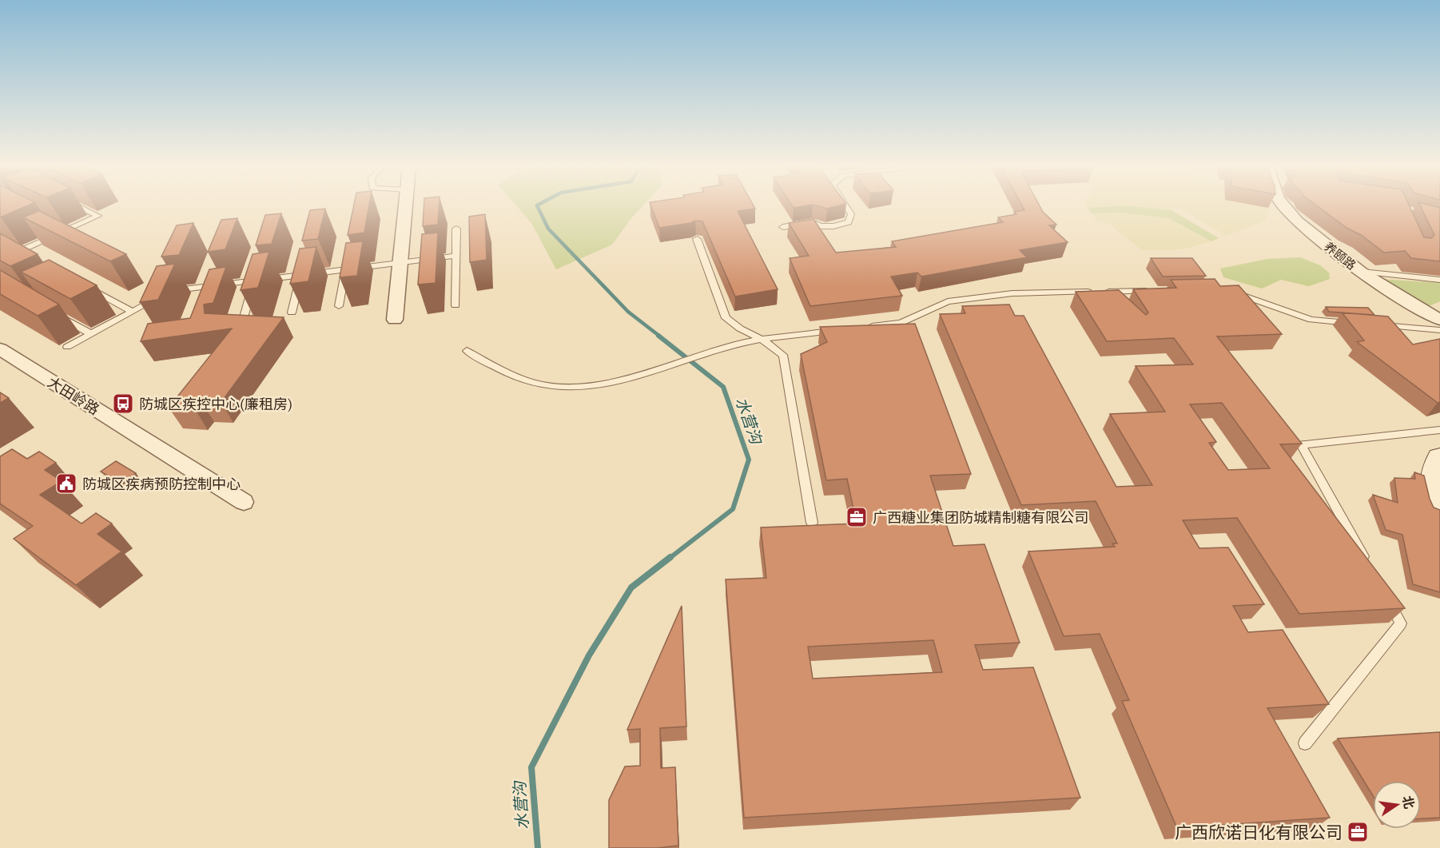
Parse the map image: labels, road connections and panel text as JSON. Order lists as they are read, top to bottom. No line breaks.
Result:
{"streets":{"street":["养颐路","大田岭路"]},"water":["水营沟"],"places":{"bus stop":["防城区疾控中心(廉租房)"],"public building":["防城区疾病预防控制中心"],"office":["广西糖业集团防城精制糖有限公司","广西欣诺日化有限公司"]},"north":"right"}
